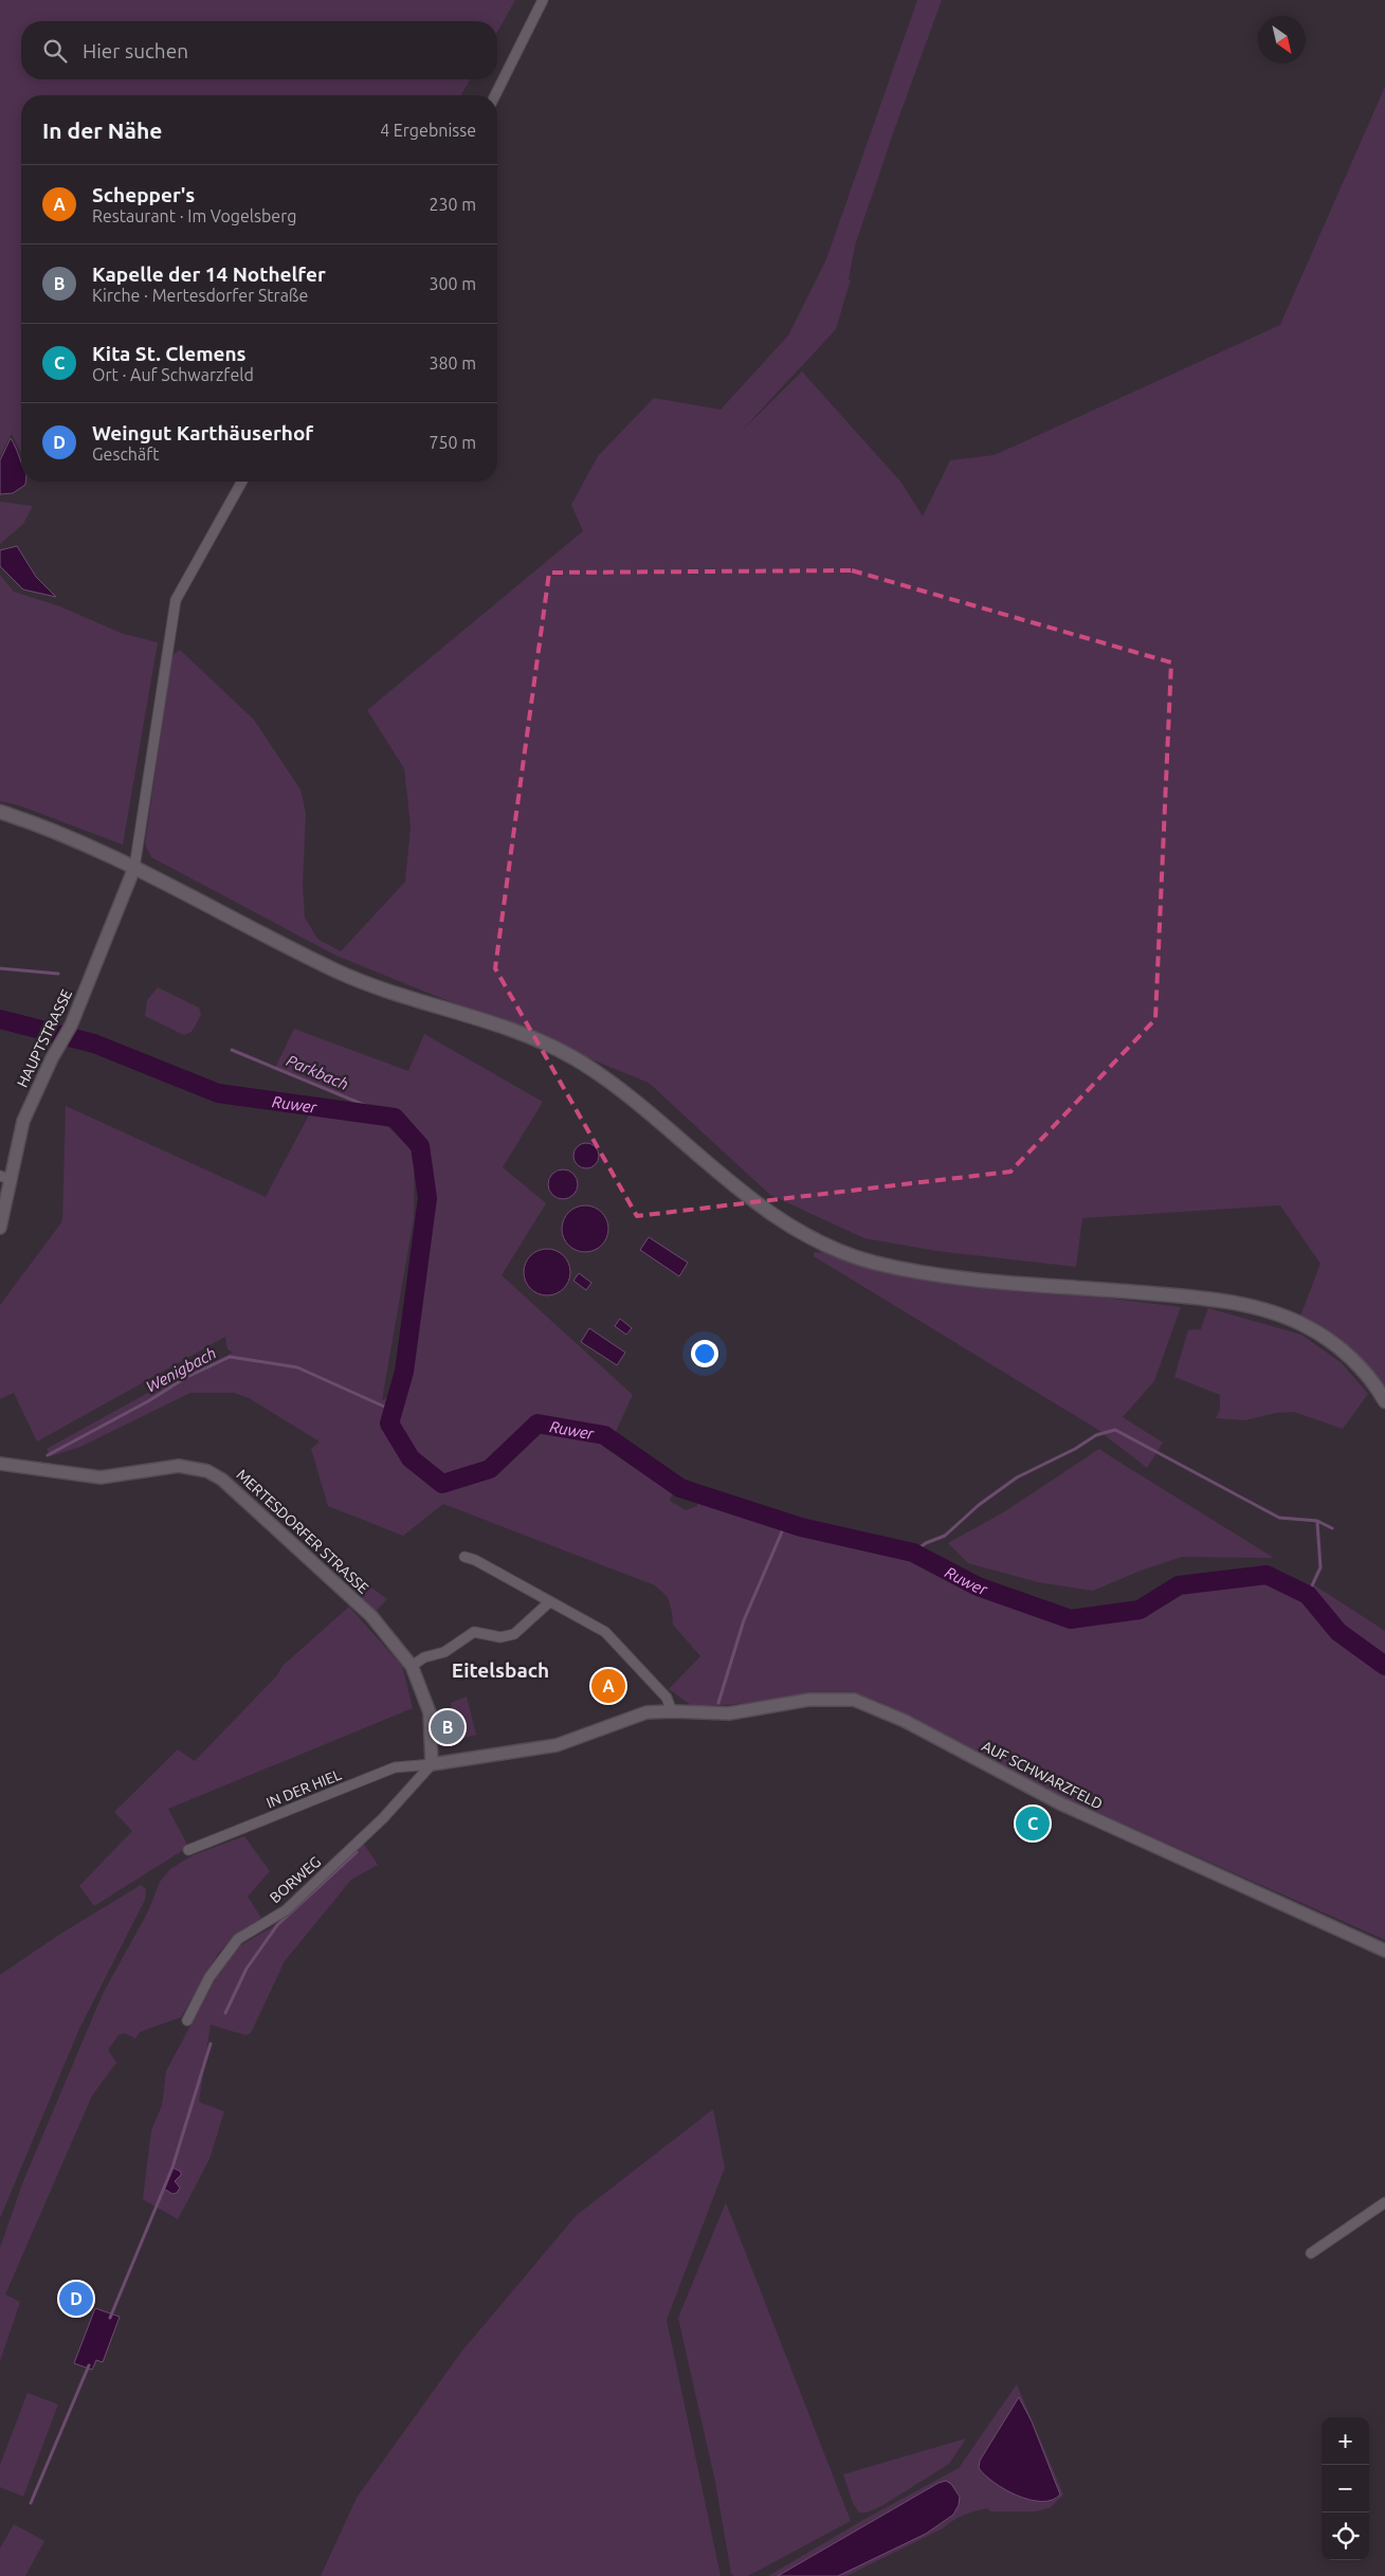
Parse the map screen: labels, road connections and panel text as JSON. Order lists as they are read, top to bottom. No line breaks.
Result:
{"streets":{"street":["HAUPTSTRASSE","MERTESDORFER STRASSE","AUF SCHWARZFELD","IN DER HIEL","BORWEG"]},"crossings":[["MERTESDORFER STRASSE","AUF SCHWARZFELD"],["MERTESDORFER STRASSE","IN DER HIEL"],["MERTESDORFER STRASSE","BORWEG"],["AUF SCHWARZFELD","IN DER HIEL"],["AUF SCHWARZFELD","BORWEG"],["IN DER HIEL","BORWEG"]],"districts":["Eitelsbach"],"water":["Parkbach","Ruwer","Wenigbach"],"north":"bottom right","page":{"search":"Hier suchen","heading":["In der Nähe","4 Ergebnisse"],"list":[{"mark":"A","name":"Schepper's","note":"Restaurant · Im Vogelsberg","value":"230 m"},{"mark":"B","name":"Kapelle der 14 Nothelfer","note":"Kirche · Mertesdorfer Straße","value":"300 m"},{"mark":"C","name":"Kita St. Clemens","note":"Ort · Auf Schwarzfeld","value":"380 m"},{"mark":"D","name":"Weingut Karthäuserhof","note":"Geschäft","value":"750 m"}],"pins":["A","B","C","D"],"map_buttons":["+","−"]}}
